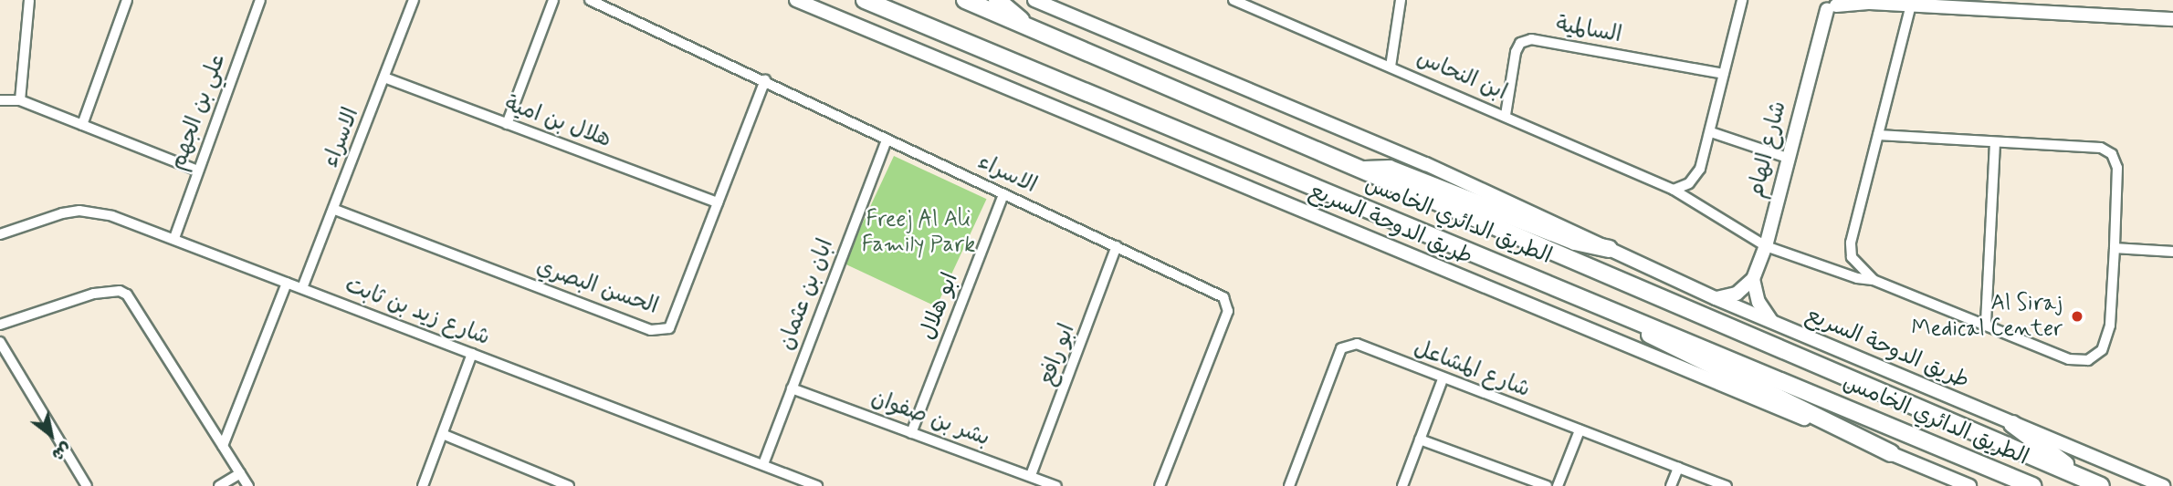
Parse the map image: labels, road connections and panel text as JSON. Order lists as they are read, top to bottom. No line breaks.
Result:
{"streets":{"highway":["الطريق الدائري الخامس"],"street":["السالمية","ابن النحاس","علي بن الجهم","هلال بن امية","الاسراء","شارع الهام","طريق الدوحة السريع","الحسن البصري","ابان بن عثمان","ابو هلال","شارع زيد بن ثابت","ابو رافع","شارع المشاعل","بشر بن صفوان"]},"crossings":[["السالمية","ابن النحاس"],["ابن النحاس","شارع الهام"],["علي بن الجهم","شارع زيد بن ثابت"],["هلال بن امية","الاسراء"],["هلال بن امية","الحسن البصري"],["الاسراء","الحسن البصري"],["الاسراء","ابان بن عثمان"],["الاسراء","ابو هلال"],["الاسراء","شارع زيد بن ثابت"],["الاسراء","ابو رافع"],["ابان بن عثمان","شارع زيد بن ثابت"],["ابان بن عثمان","بشر بن صفوان"],["ابو هلال","بشر بن صفوان"],["ابو رافع","بشر بن صفوان"]],"parks":["Freej Al Ali Family Park"],"places":["Al Siraj Medical Center"],"north":"bottom right"}
